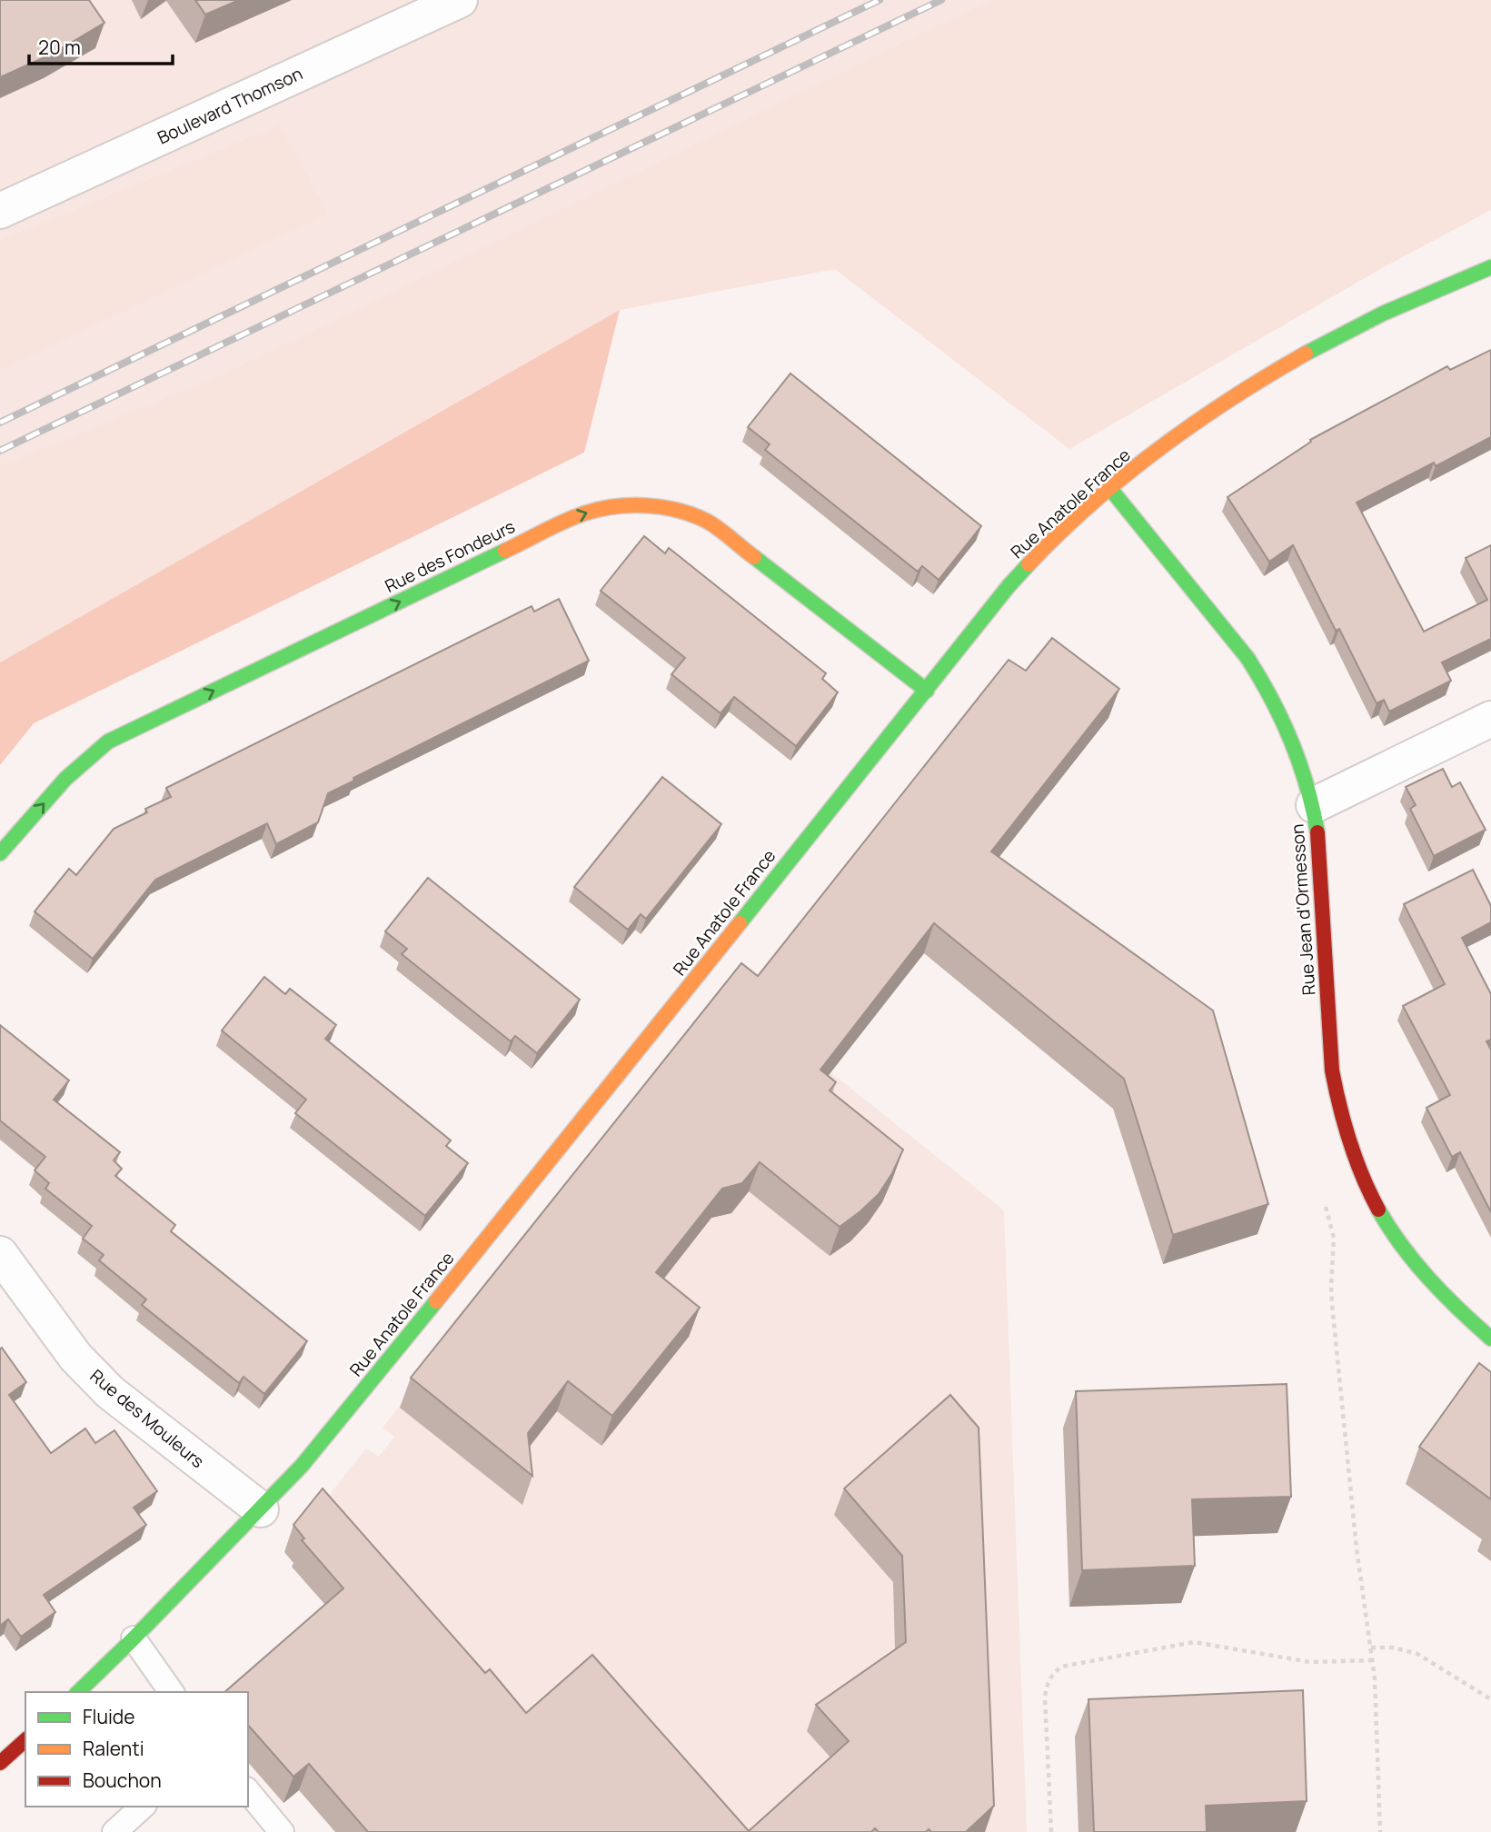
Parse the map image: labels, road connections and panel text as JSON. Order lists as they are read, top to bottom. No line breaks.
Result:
{"streets":{"street":["Boulevard Thomson","Rue Anatole France","Rue des Fondeurs","Rue Jean d'Ormesson","Rue des Mouleurs"]},"crossings":[["Rue Anatole France","Rue des Fondeurs"],["Rue Anatole France","Rue Jean d'Ormesson"],["Rue Anatole France","Rue des Mouleurs"]],"one_way":["Rue des Fondeurs"],"legend":["Fluide","Ralenti","Bouchon"],"scale_bar":"20 m"}
